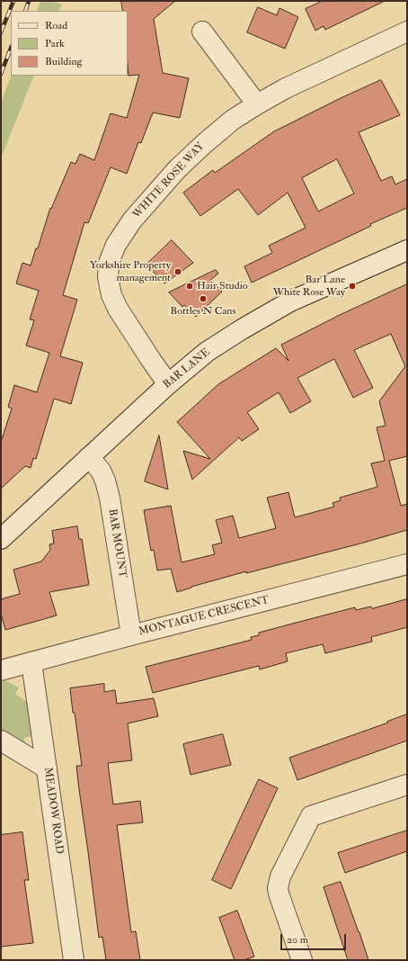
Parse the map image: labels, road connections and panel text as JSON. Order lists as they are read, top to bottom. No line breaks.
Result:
{"streets":{"street":["WHITE ROSE WAY","BAR LANE","BAR MOUNT","MONTAGUE CRESCENT","MEADOW ROAD"]},"crossings":[["WHITE ROSE WAY","BAR LANE"],["BAR LANE","BAR MOUNT"],["BAR MOUNT","MONTAGUE CRESCENT"],["MONTAGUE CRESCENT","MEADOW ROAD"]],"places":["Yorkshire Property management","Hair Studio","Bar Lane White Rose Way","Bottles N Cans"],"legend":["Road","Park","Building"],"scale_bar":"20 m"}
